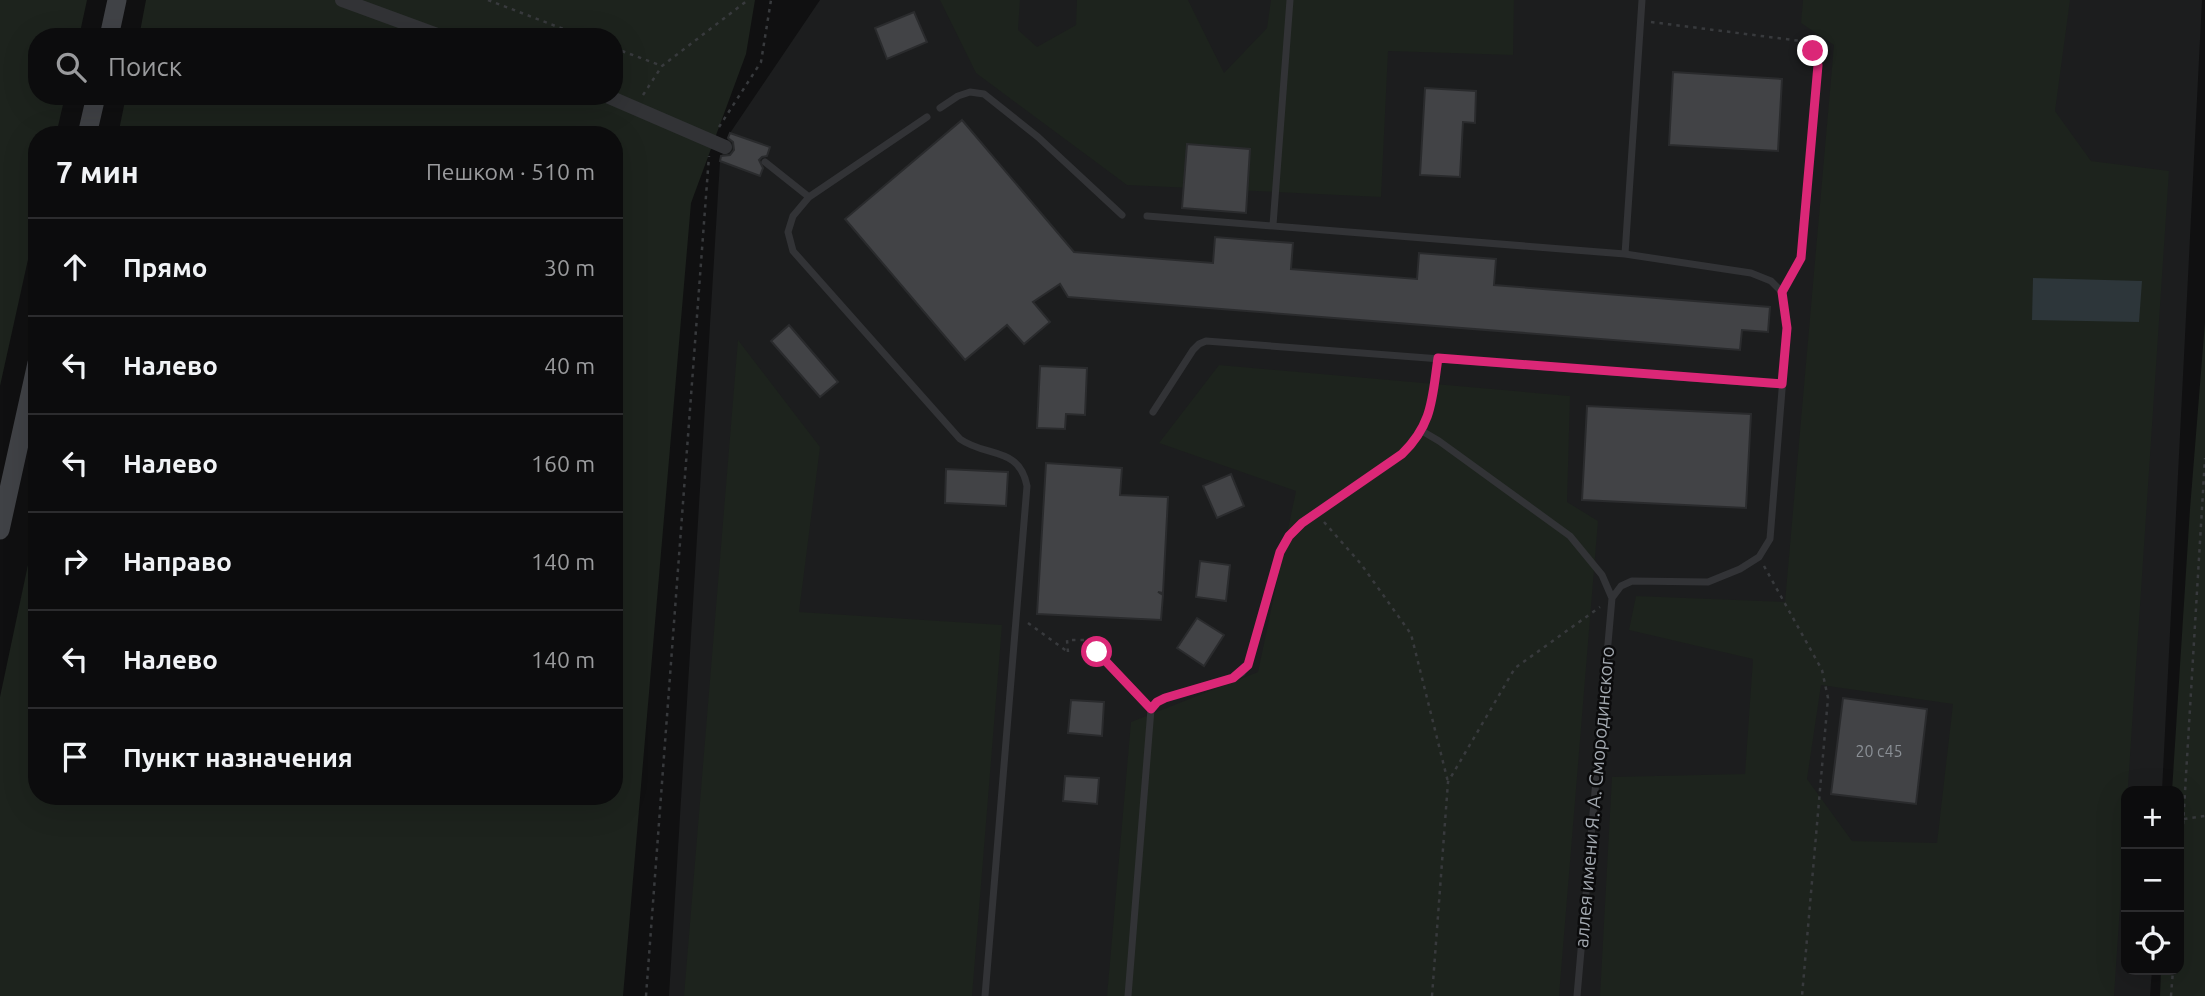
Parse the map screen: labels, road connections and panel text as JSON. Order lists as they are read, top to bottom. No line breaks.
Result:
{"streets":{"lane":["аллея имени Я. А. Смородинского"]},"house_numbers":["20 с45"],"page":{"search":"Поиск","heading":["7 мин","Пешком · 510 m"],"list":[["Прямо","30 m"],["Налево","40 m"],["Налево","160 m"],["Направо","140 m"],["Налево","140 m"],"Пункт назначения"],"map_buttons":["+","−"]}}
